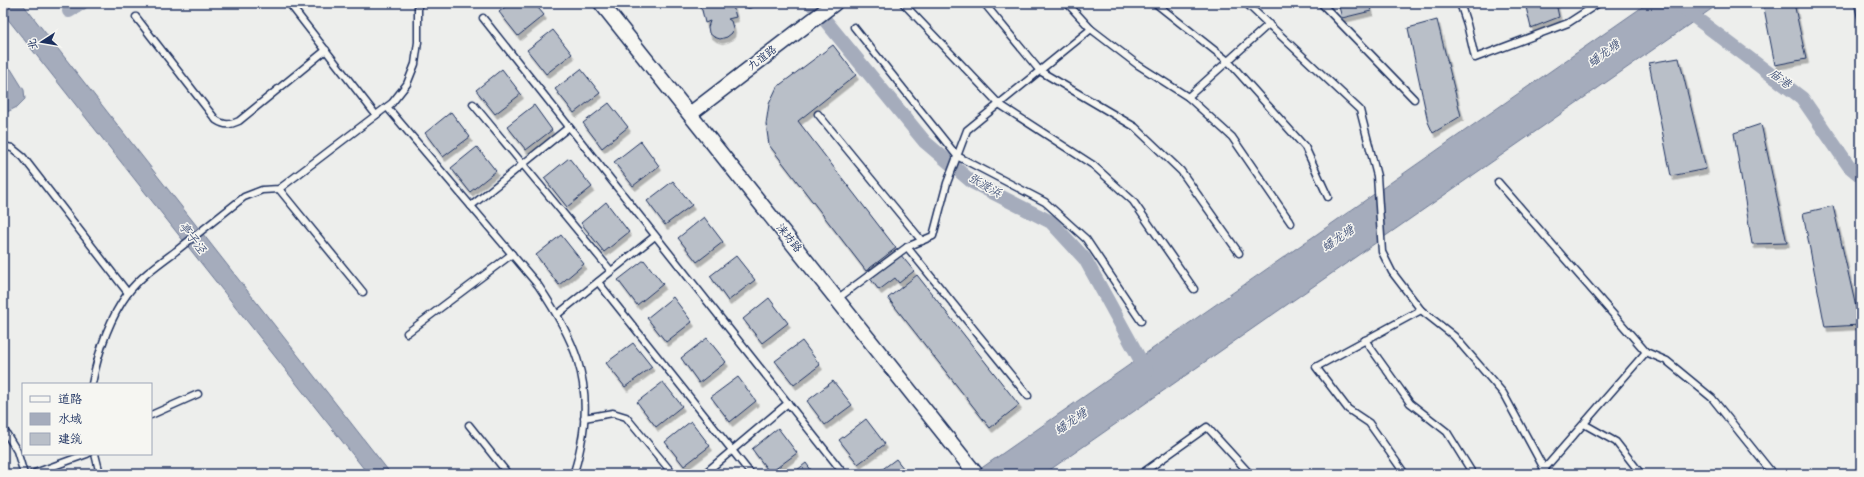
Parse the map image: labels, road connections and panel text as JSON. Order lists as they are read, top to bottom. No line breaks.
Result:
{"streets":{"street":["九谊路","涞坊路"]},"crossings":[["九谊路","涞坊路"]],"water":["蟠龙塘","庙港","张渡浜","亭子泾"],"legend":["道路","水域","建筑"],"north":"left"}
